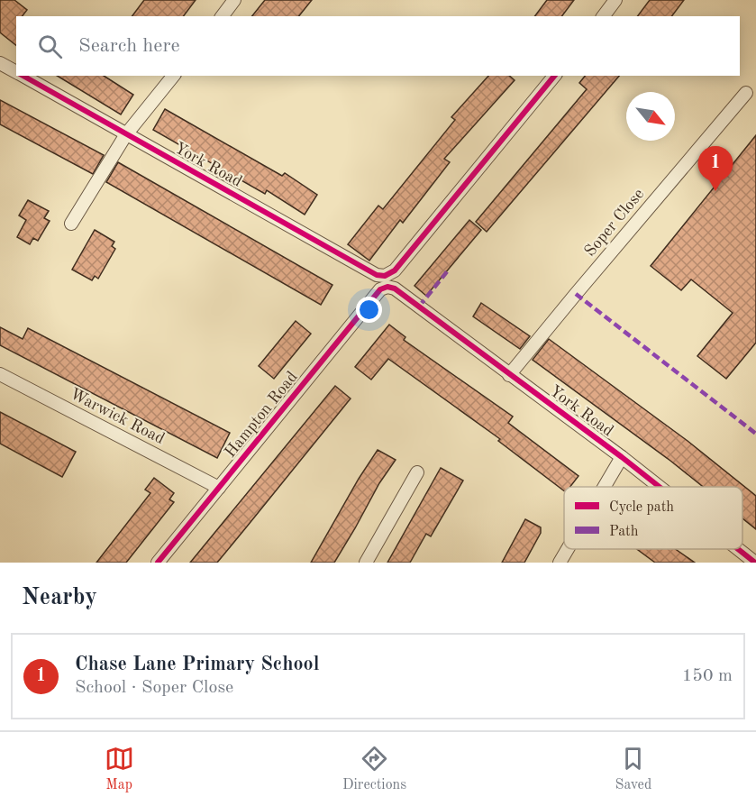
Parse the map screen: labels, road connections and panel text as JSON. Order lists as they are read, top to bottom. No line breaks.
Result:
{"streets":{"street":["York Road","Soper Close","Hampton Road","Warwick Road"]},"crossings":[["York Road","Soper Close"],["York Road","Hampton Road"],["Hampton Road","Warwick Road"]],"legend":["Cycle path","Path"],"north":"bottom right","page":{"search":"Search here","pins":"1","heading":"Nearby","list":[{"mark":"1","name":"Chase Lane Primary School","note":"School · Soper Close","value":"150 m"}],"nav":["Map","Directions","Saved"]}}
